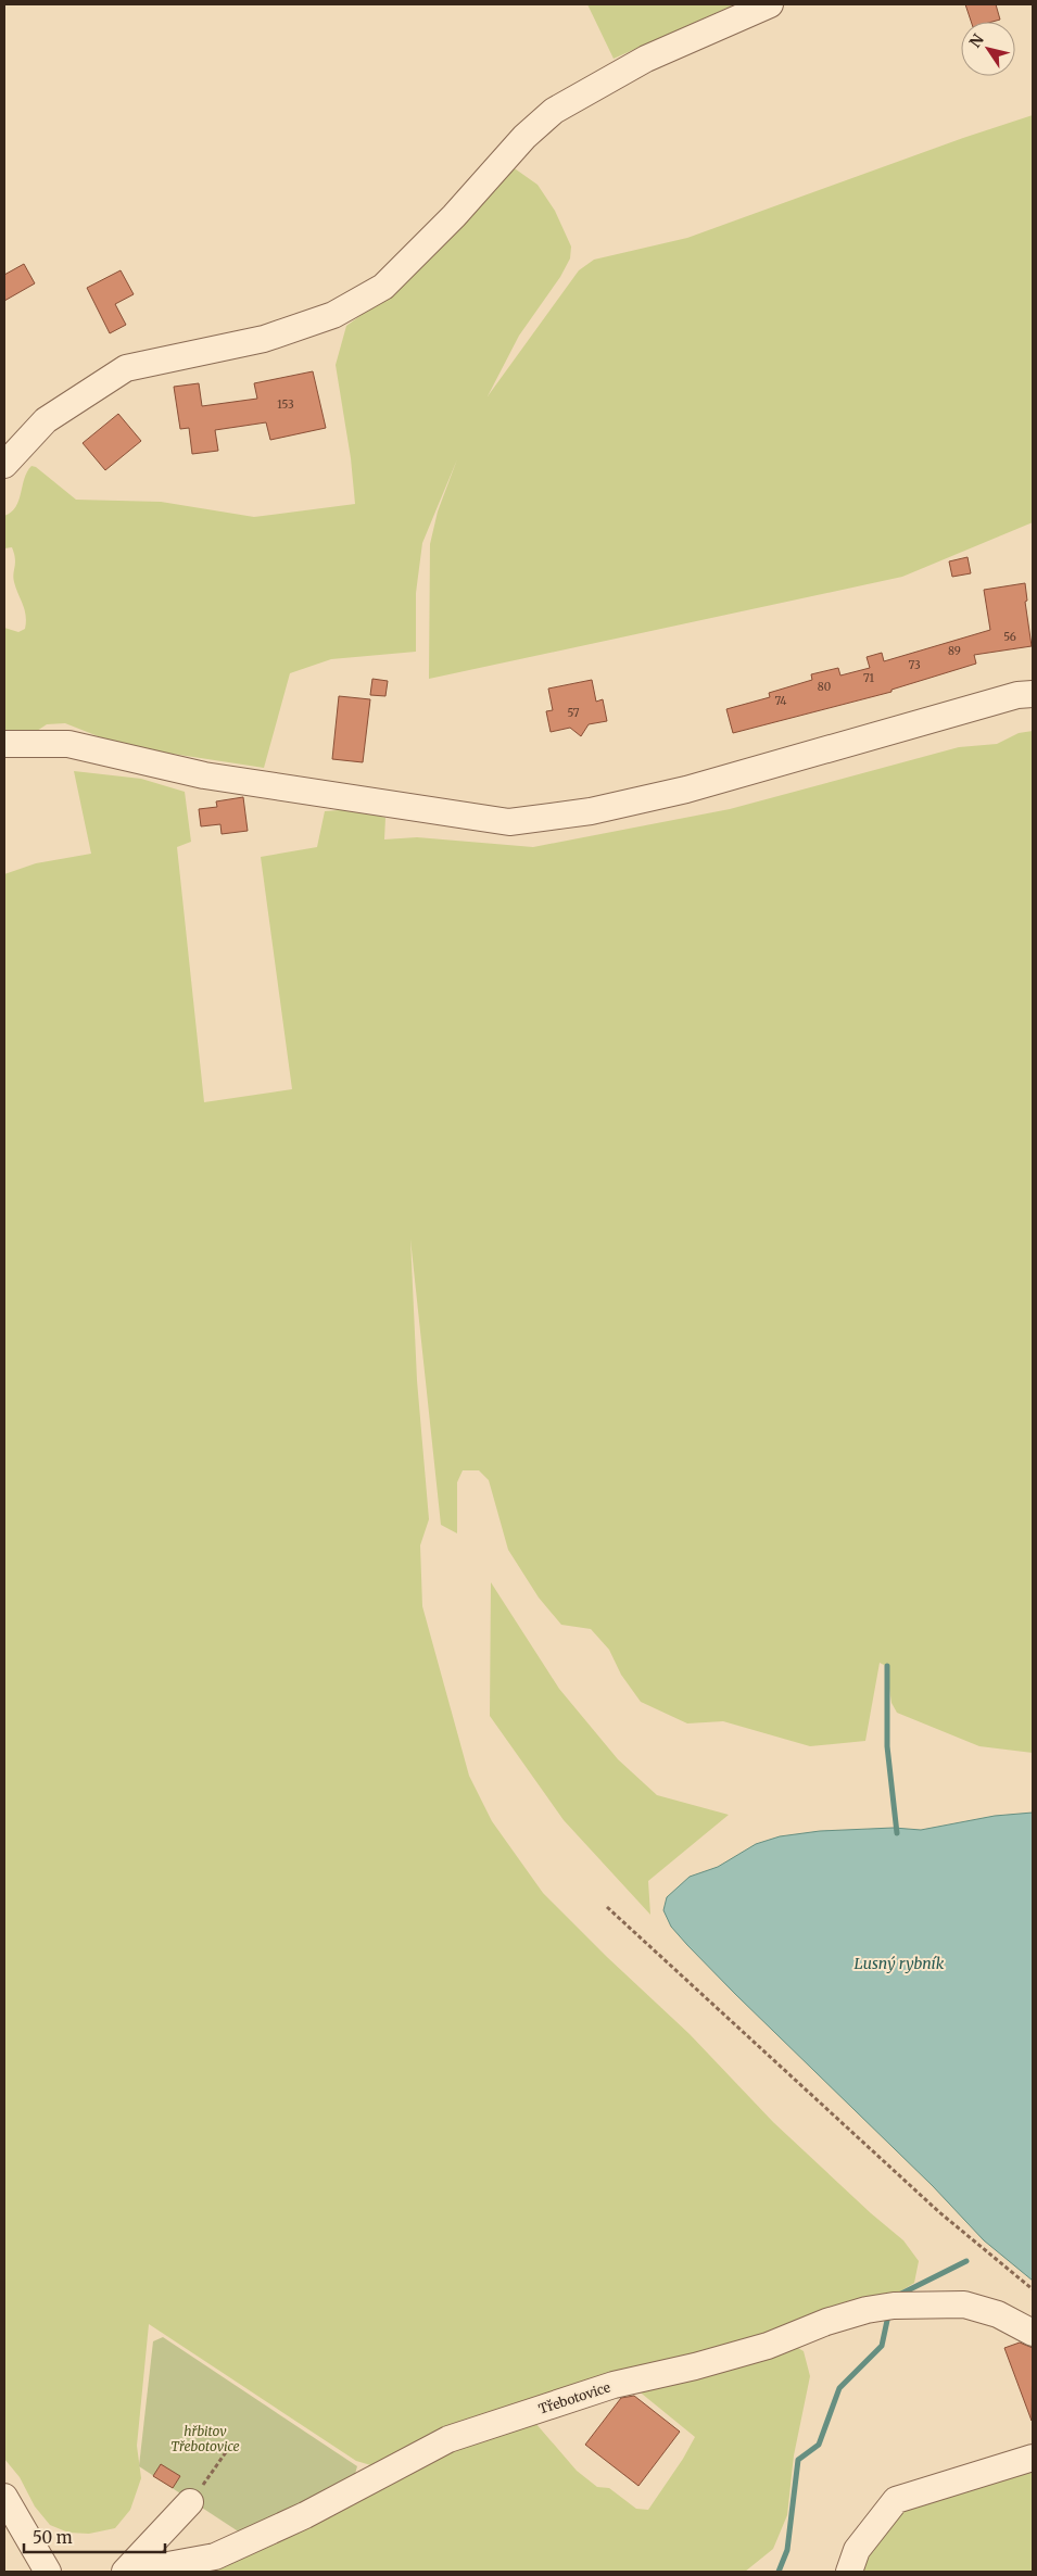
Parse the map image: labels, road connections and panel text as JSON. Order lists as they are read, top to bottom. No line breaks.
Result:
{"streets":{"street":["Třebotovice"]},"water":["Lusný rybník"],"parks":["hřbitov Třebotovice"],"house_numbers":["153","56","89","73","71","80","74","57"],"scale_bar":"50 m","north":"top left"}
